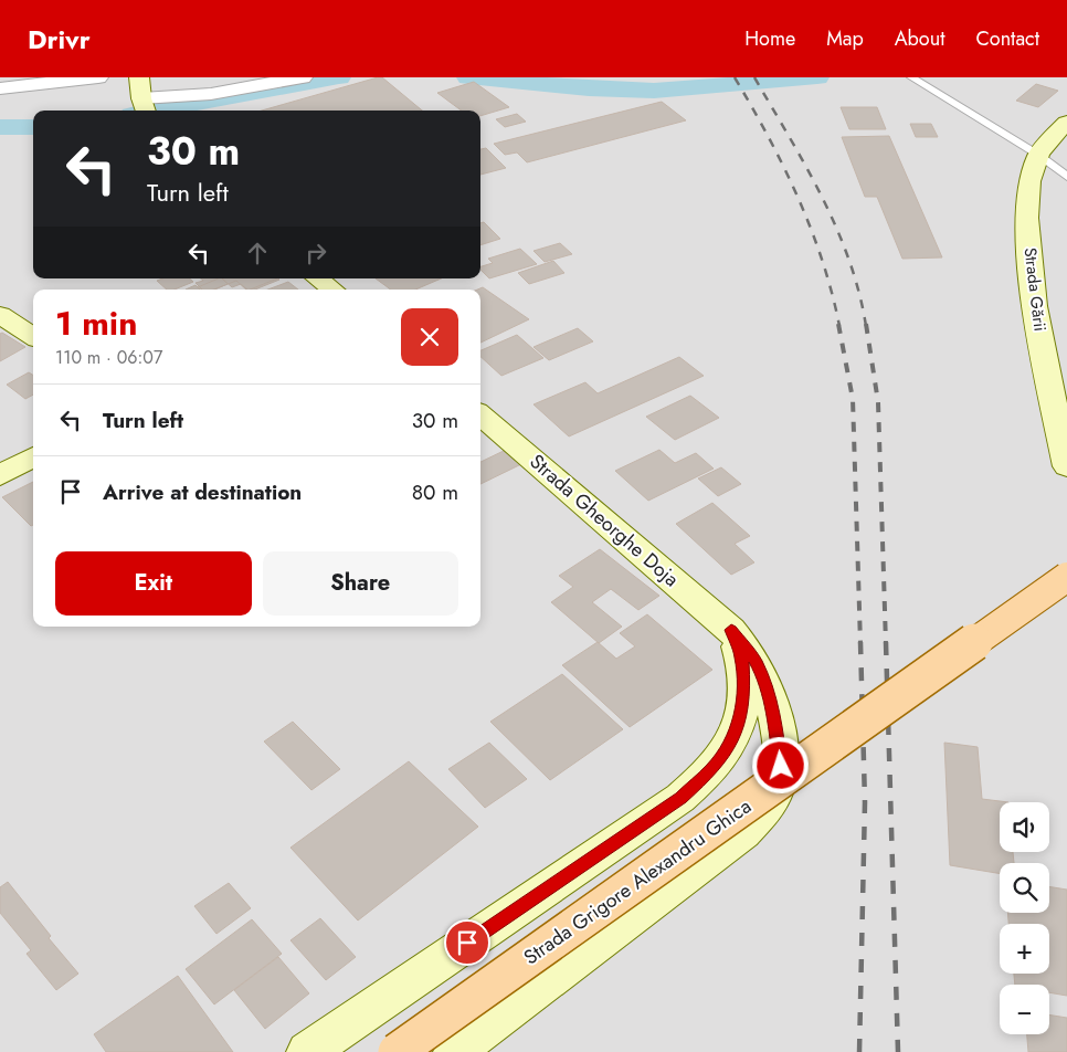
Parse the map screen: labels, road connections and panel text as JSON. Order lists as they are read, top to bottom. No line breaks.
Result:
{"streets":{"main road":["Strada Gării","Strada Gheorghe Doja","Strada Grigore Alexandru Ghica"]},"page":{"header":"Drivr","nav":["Home","Map","About","Contact"],"turn":["30 m","Turn left"],"heading":["1 min","110 m · 06:07"],"list":[{"name":"Turn left","value":"30 m"},{"name":"Arrive at destination","value":"80 m"}],"buttons":["Exit","Share"],"map_buttons":["+","−"]}}
